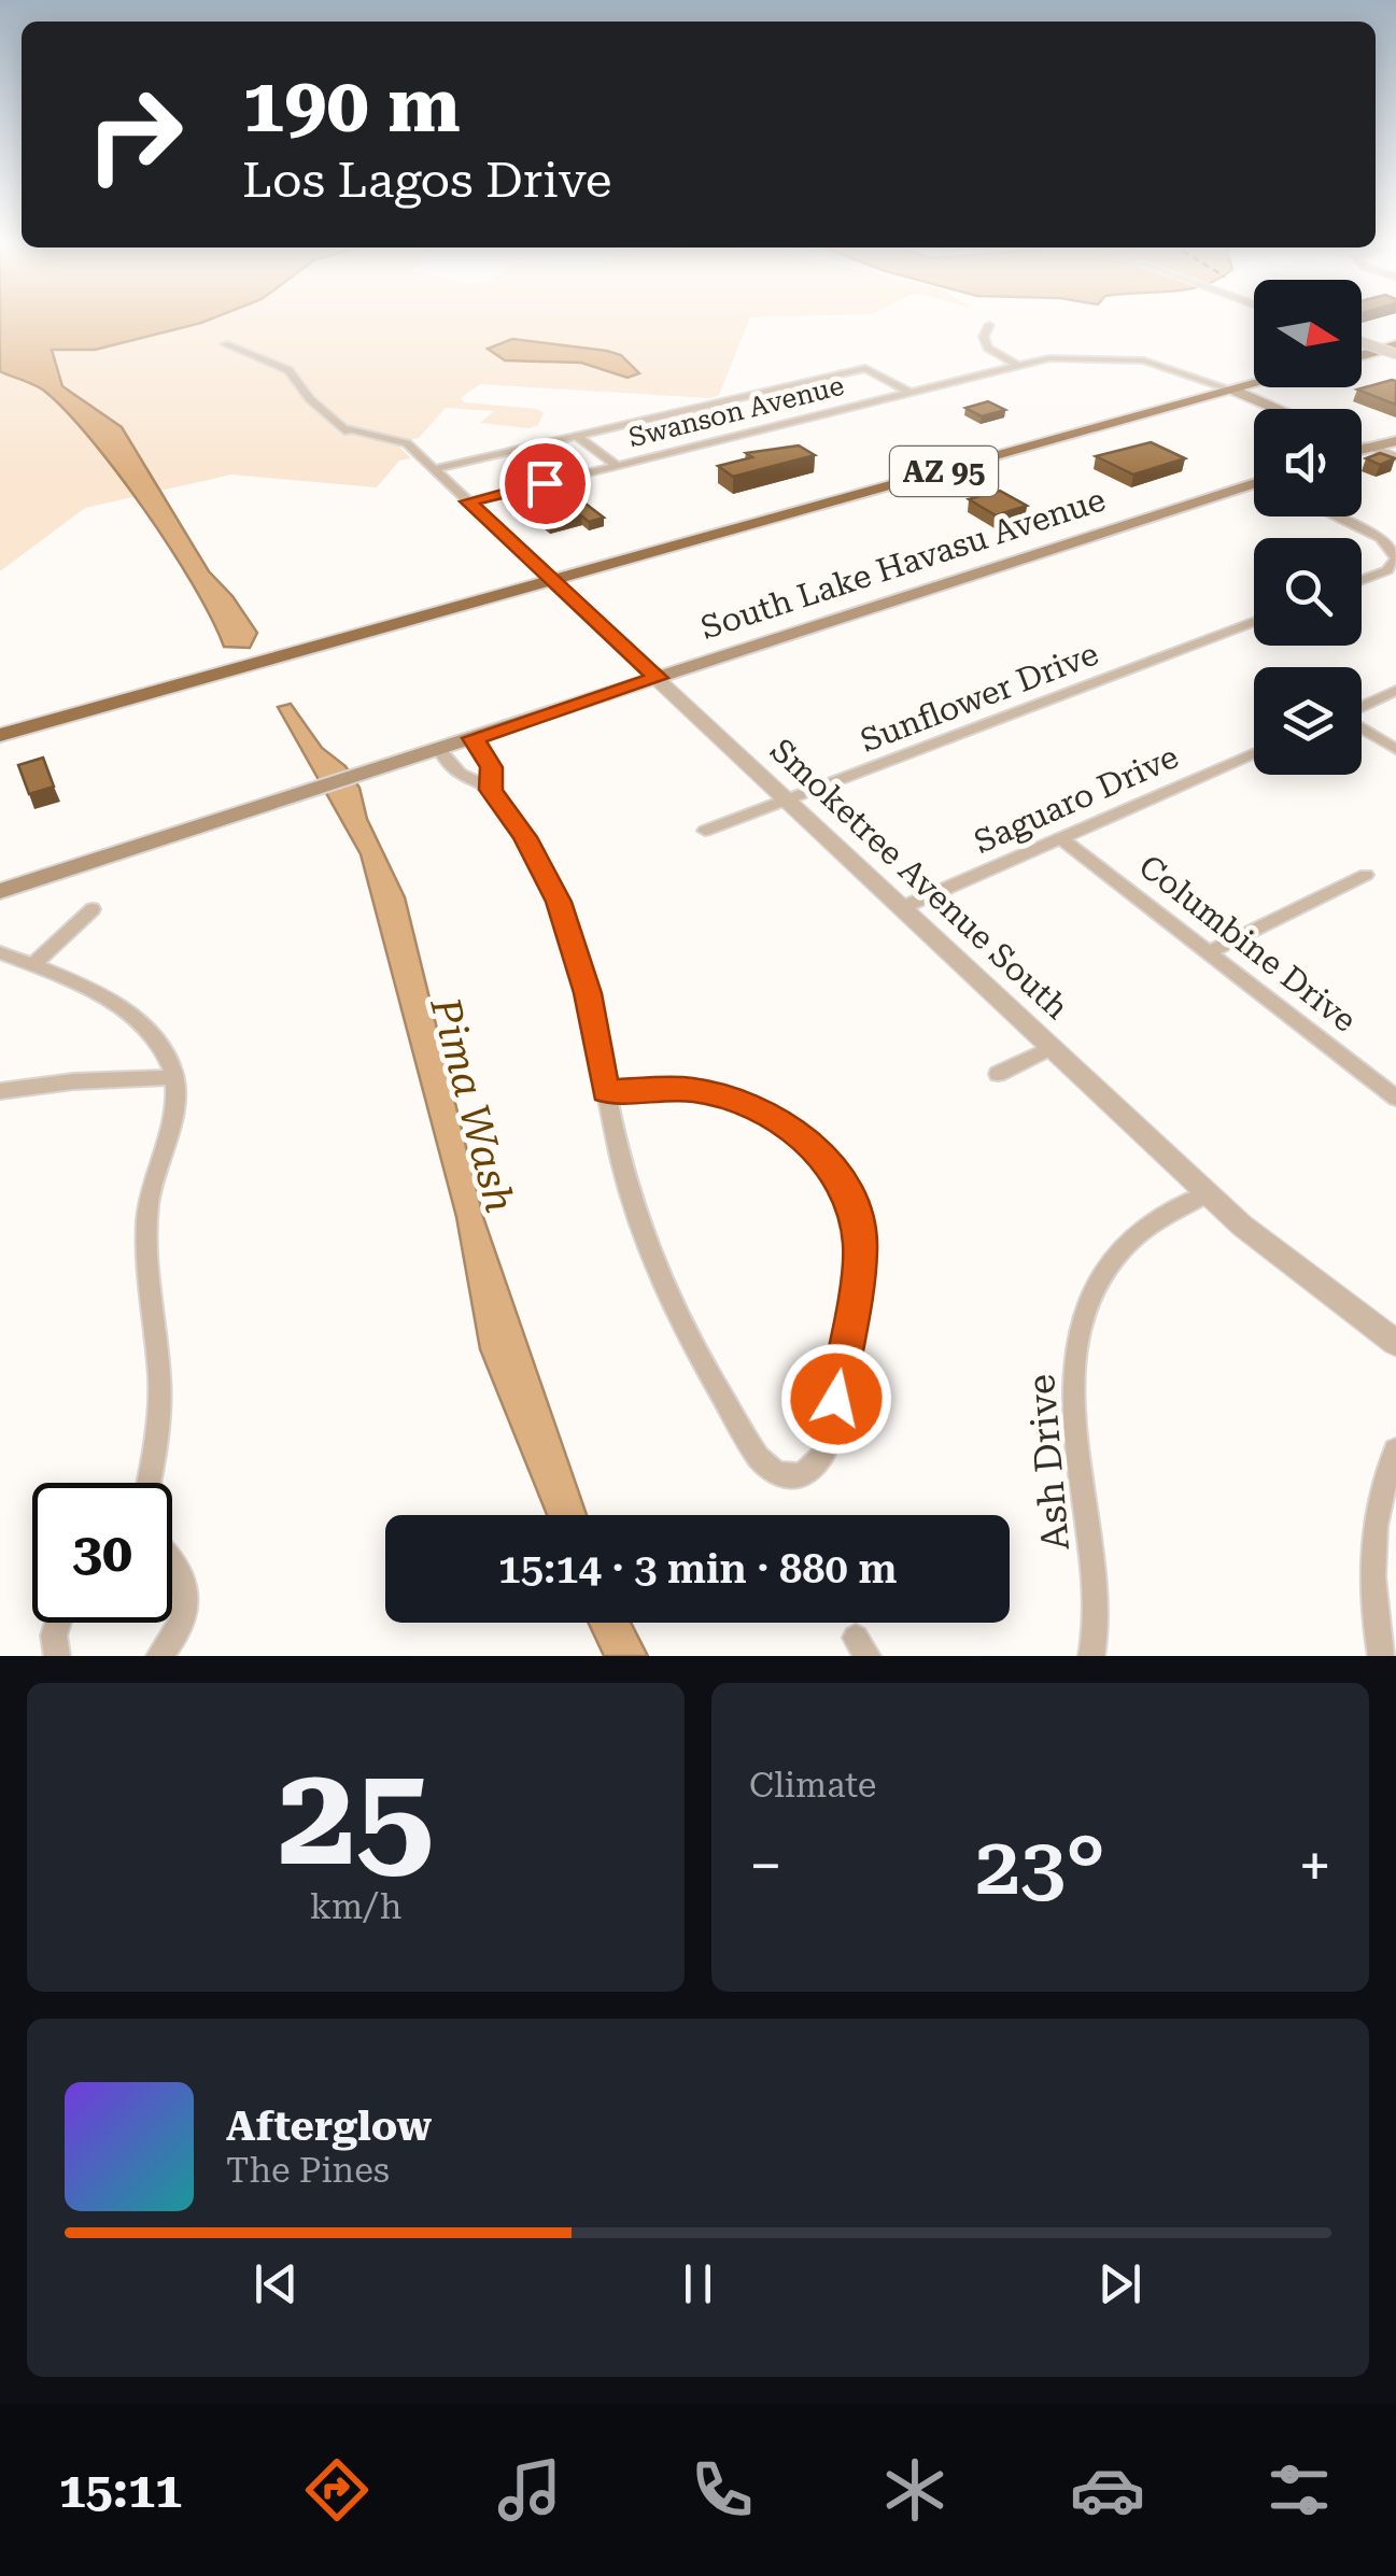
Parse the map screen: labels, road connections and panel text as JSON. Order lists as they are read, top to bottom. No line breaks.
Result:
{"streets":{"highway":["AZ 95"],"main road":["Swanson Avenue","South Lake Havasu Avenue"],"street":["Sunflower Drive","Saguaro Drive","Smoketree Avenue South","Columbine Drive","Ash Drive"]},"crossings":[["Swanson Avenue","AZ 95"],["Swanson Avenue","Smoketree Avenue South"],["AZ 95","Smoketree Avenue South"],["South Lake Havasu Avenue","Smoketree Avenue South"],["Sunflower Drive","Smoketree Avenue South"],["Saguaro Drive","Smoketree Avenue South"],["Saguaro Drive","Columbine Drive"],["Smoketree Avenue South","Ash Drive"]],"water":["Pima Wash"],"north":"right","page":{"turn":["190 m","Los Lagos Drive"],"limit":"30","trip":"15:14 · 3 min · 880 m","tile":[["25","km/h"],"Climate"],"heat":["−","23°","+"],"song":["Afterglow","The Pines"],"tabs":"15:11"}}
